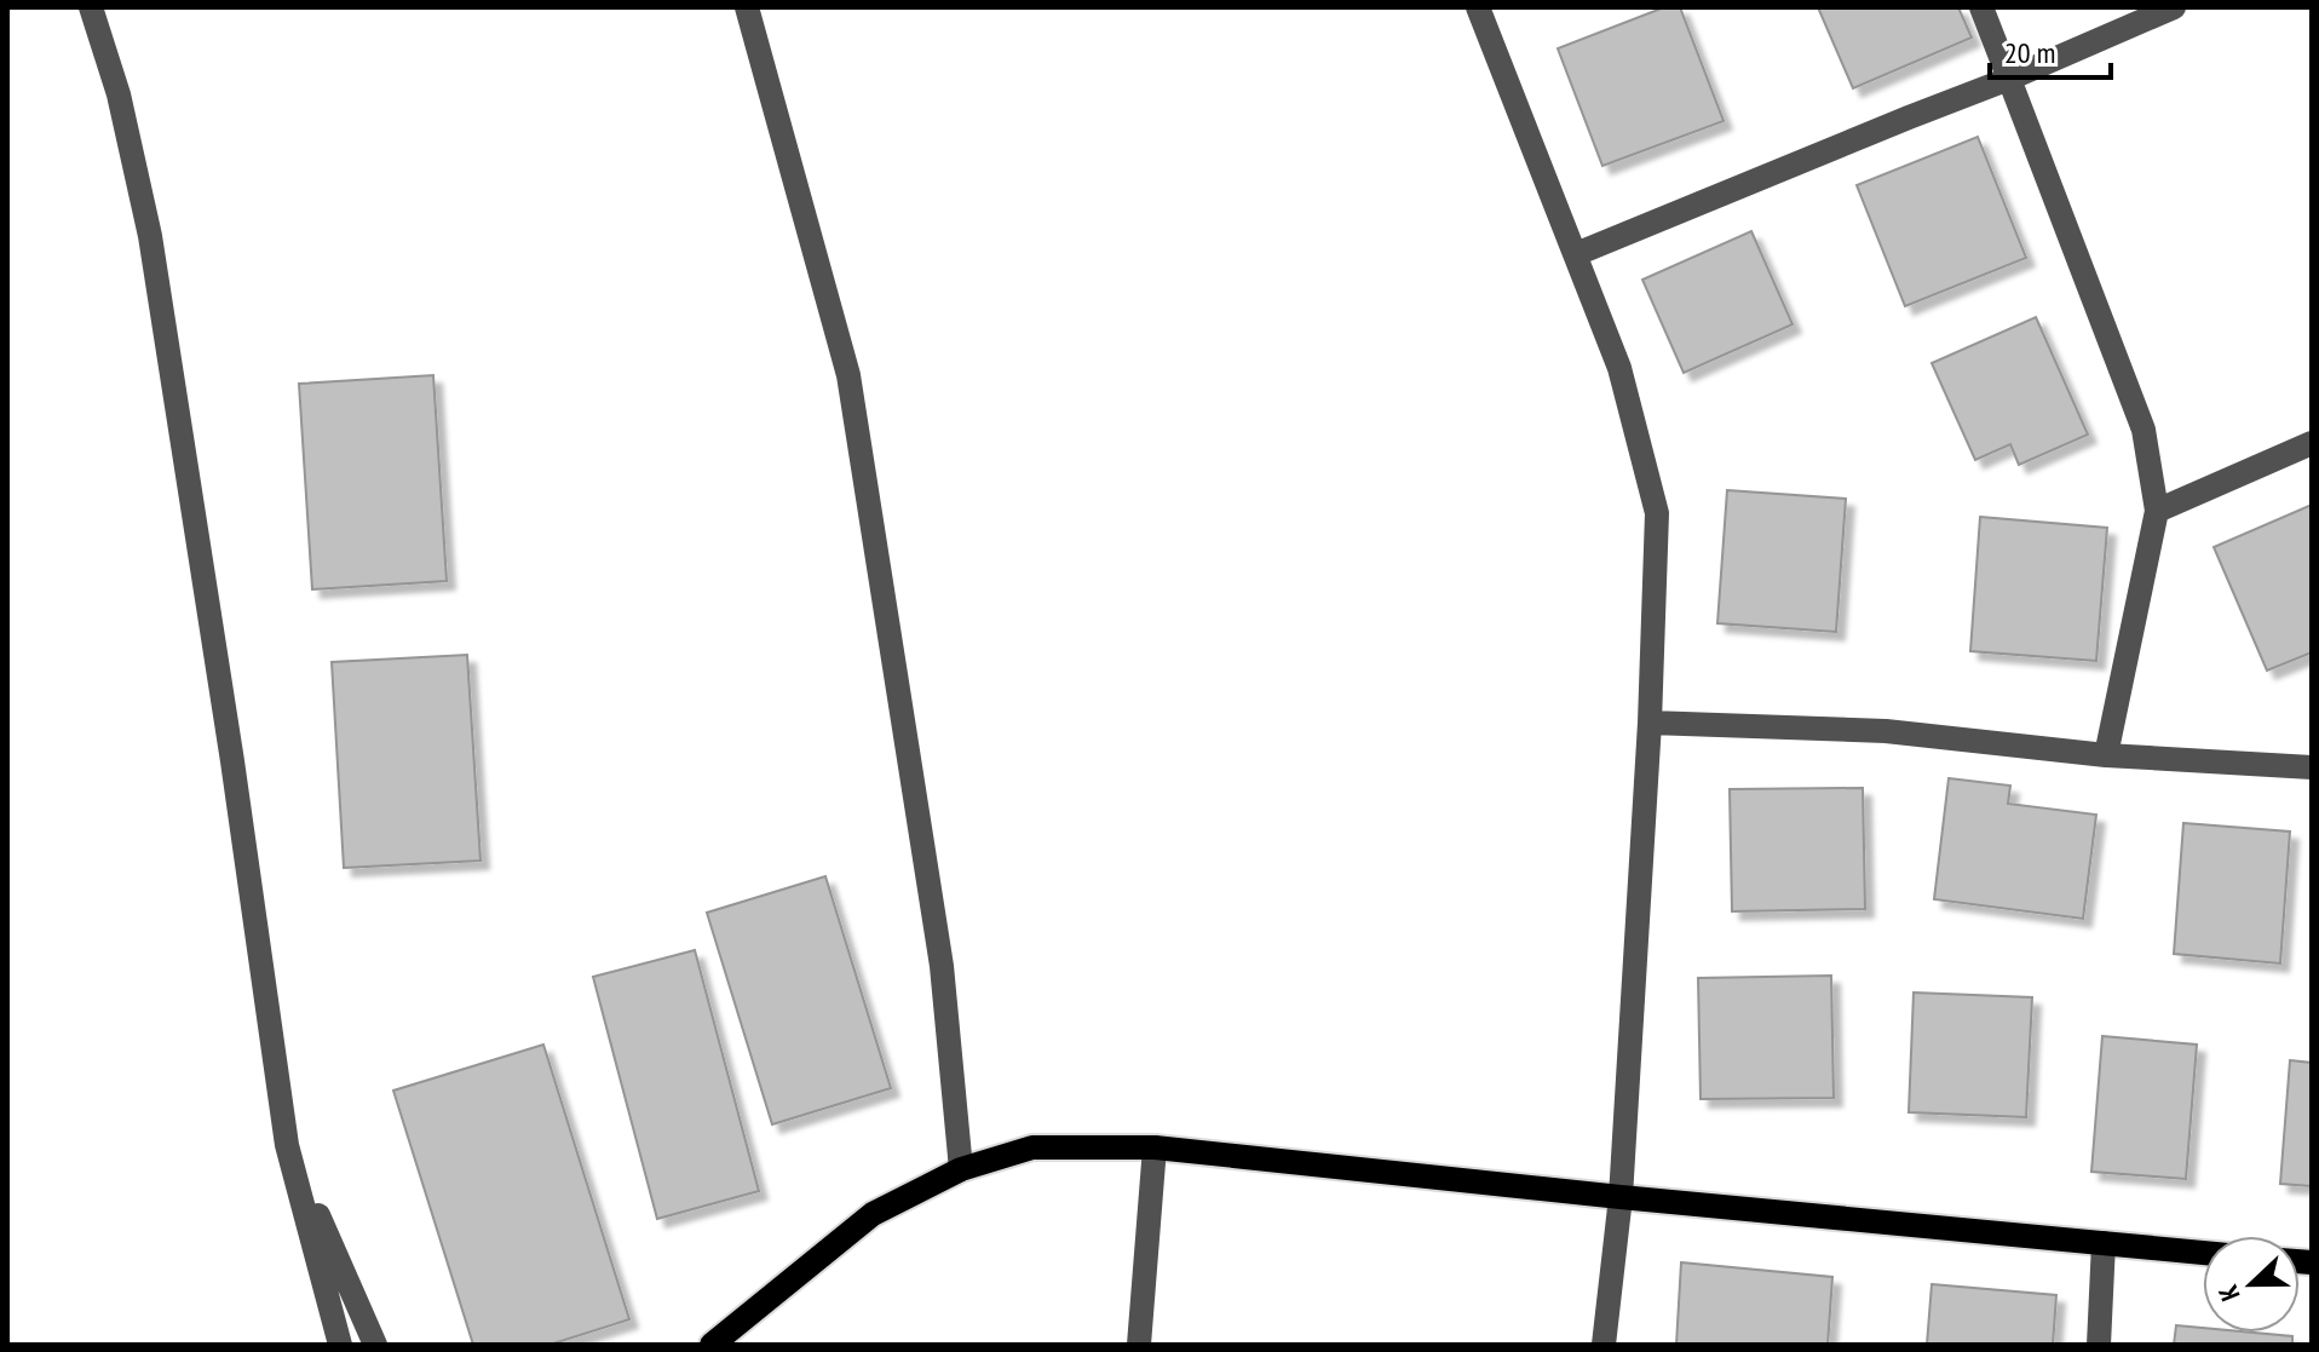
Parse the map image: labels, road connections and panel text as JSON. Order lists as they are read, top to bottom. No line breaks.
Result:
{"scale_bar":"20 m","north":"left"}
